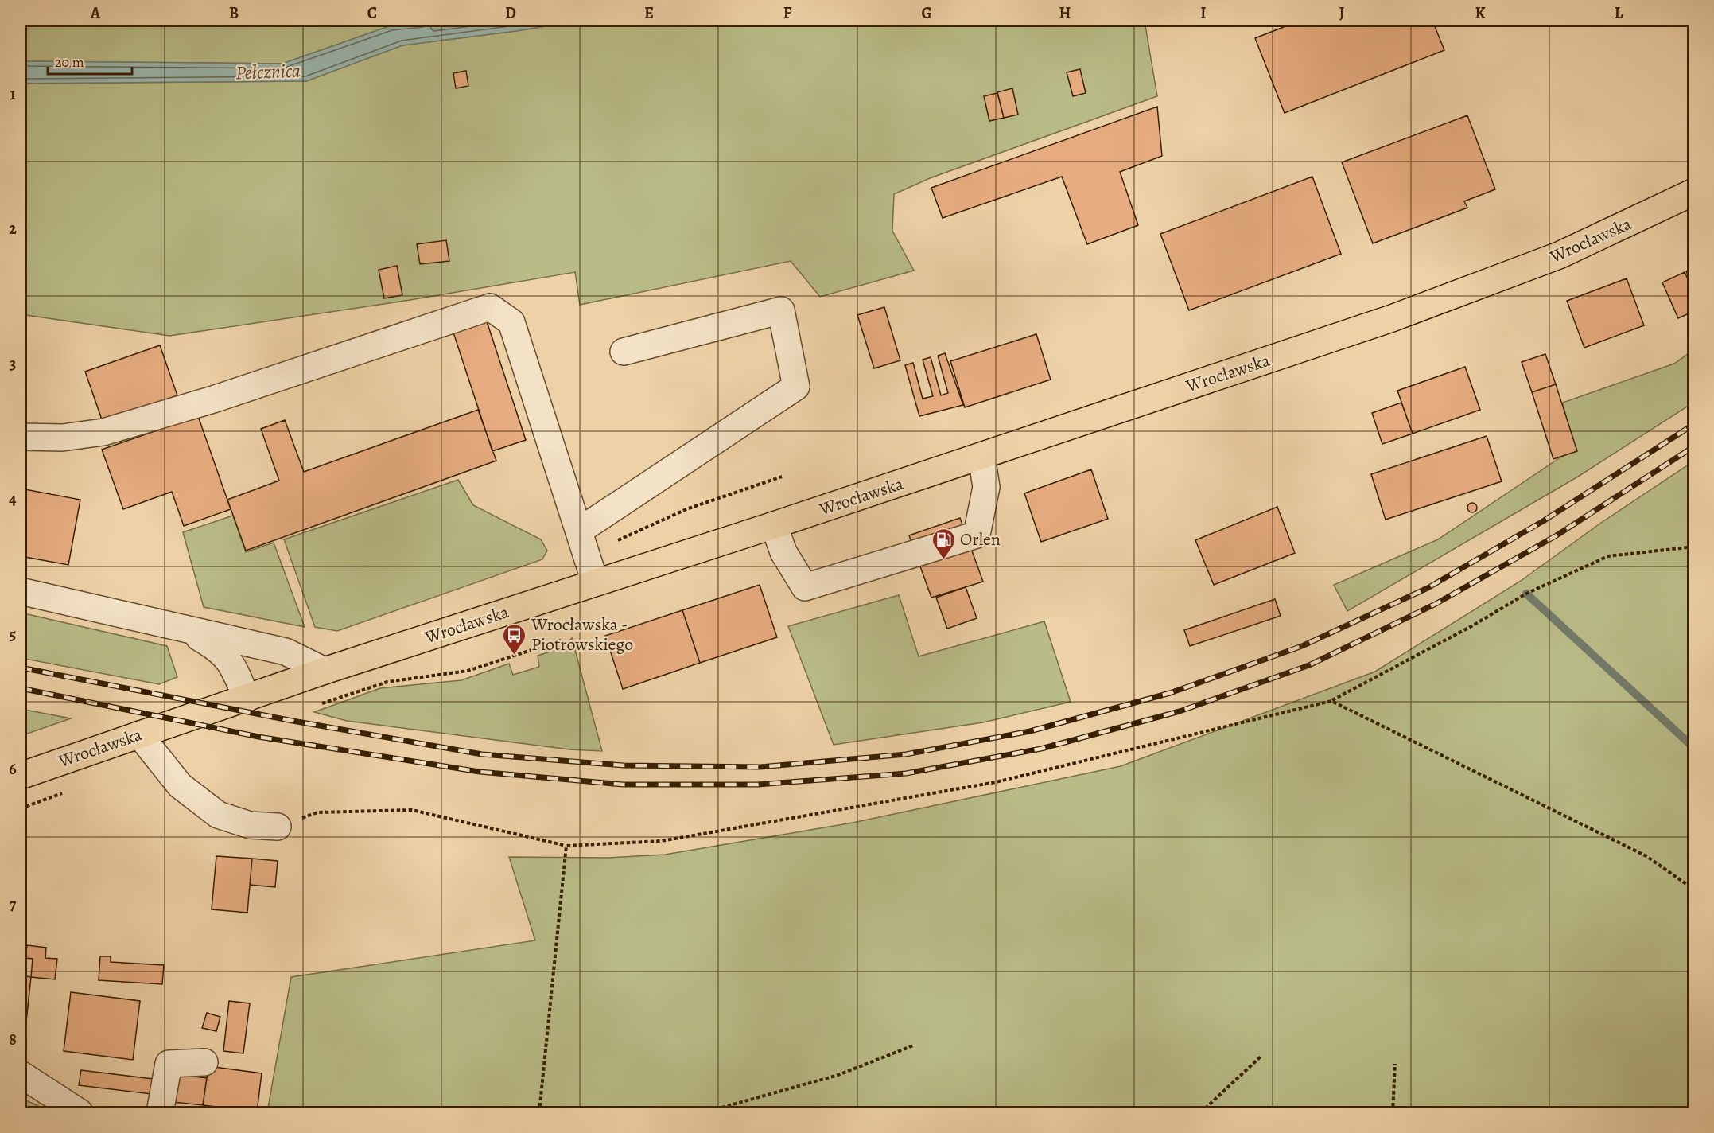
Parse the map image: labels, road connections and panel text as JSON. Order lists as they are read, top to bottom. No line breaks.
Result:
{"streets":{"main road":["Wrocławska"]},"water":["Pełcznica"],"places":{"fuel station":["Orlen"],"bus stop":["Wrocławska - Piotrowskiego"]},"scale_bar":"20 m","grid":{"columns":["A","B","C","D","E","F","G","H","I","J","K","L"],"rows":["1","2","3","4","5","6","7","8"]}}
